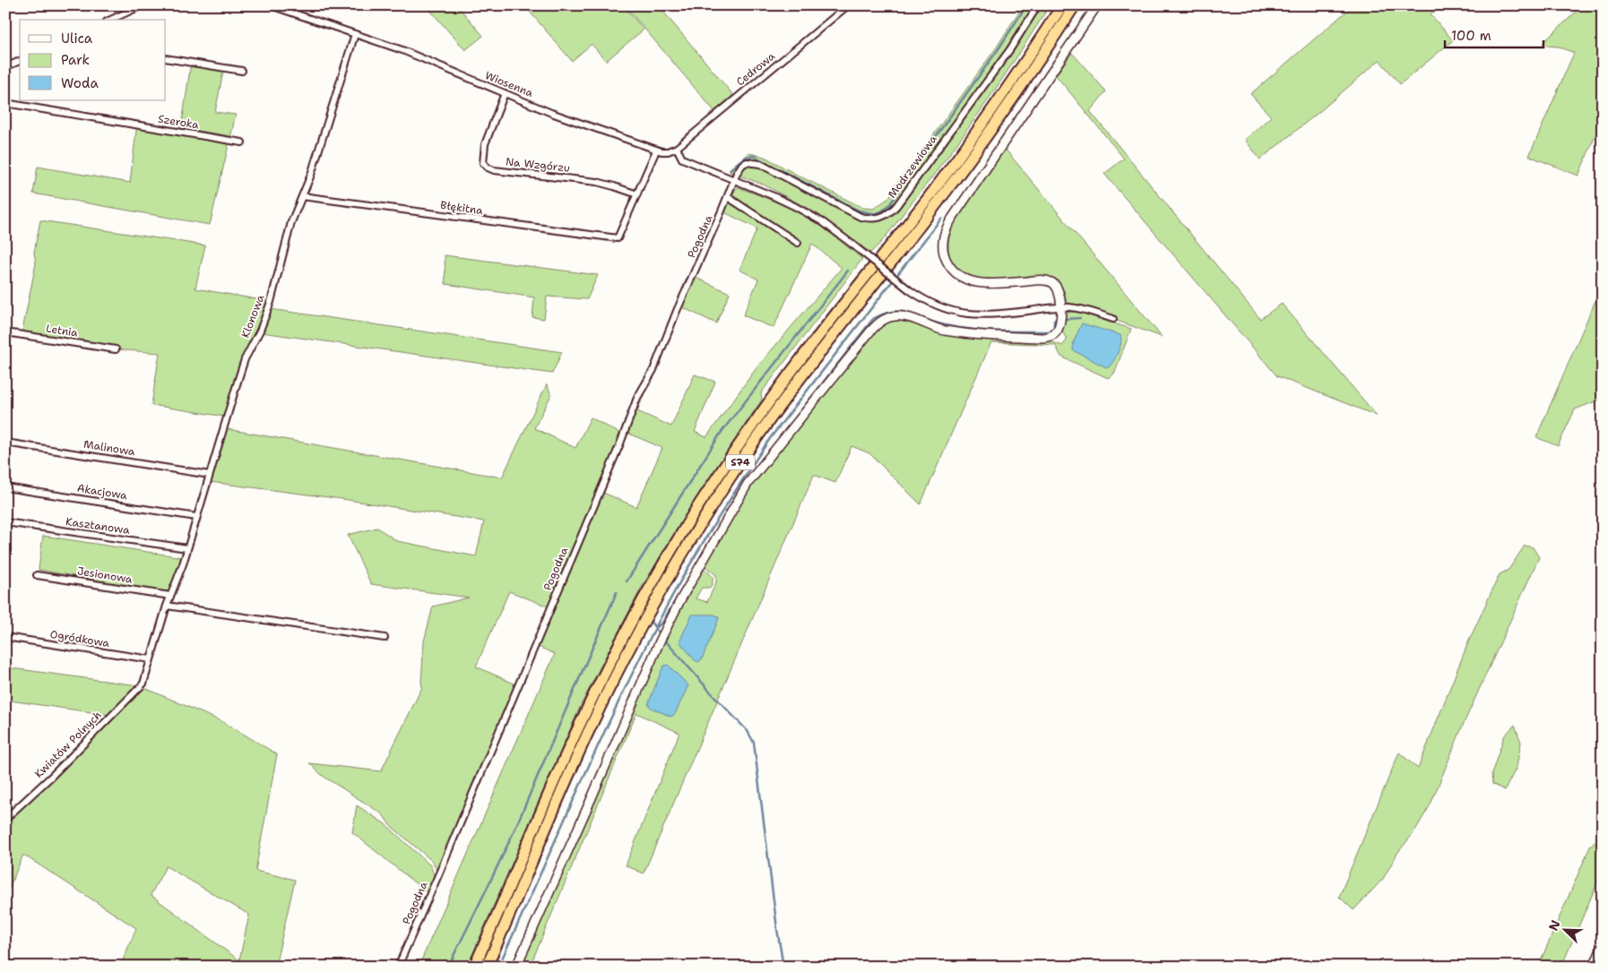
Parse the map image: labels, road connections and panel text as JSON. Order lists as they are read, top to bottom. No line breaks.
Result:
{"streets":{"highway":["S74"],"street":["Cedrowa","Wiosenna","Szeroka","Na Wzgórzu","Modrzewiowa","Błękitna","Pogodna","Klonowa","Letnia","Malinowa","Akacjowa","Kasztanowa","Jesionowa","Ogródkowa","Kwiatów Polnych"]},"crossings":[["Cedrowa","Wiosenna"],["Wiosenna","Na Wzgórzu"],["Wiosenna","Klonowa"],["Na Wzgórzu","Błękitna"],["Modrzewiowa","Pogodna"],["Błękitna","Klonowa"],["Klonowa","Malinowa"],["Klonowa","Akacjowa"],["Klonowa","Kasztanowa"],["Klonowa","Jesionowa"],["Klonowa","Ogródkowa"],["Klonowa","Kwiatów Polnych"]],"legend":["Ulica","Park","Woda"],"scale_bar":"100 m","north":"top left"}
